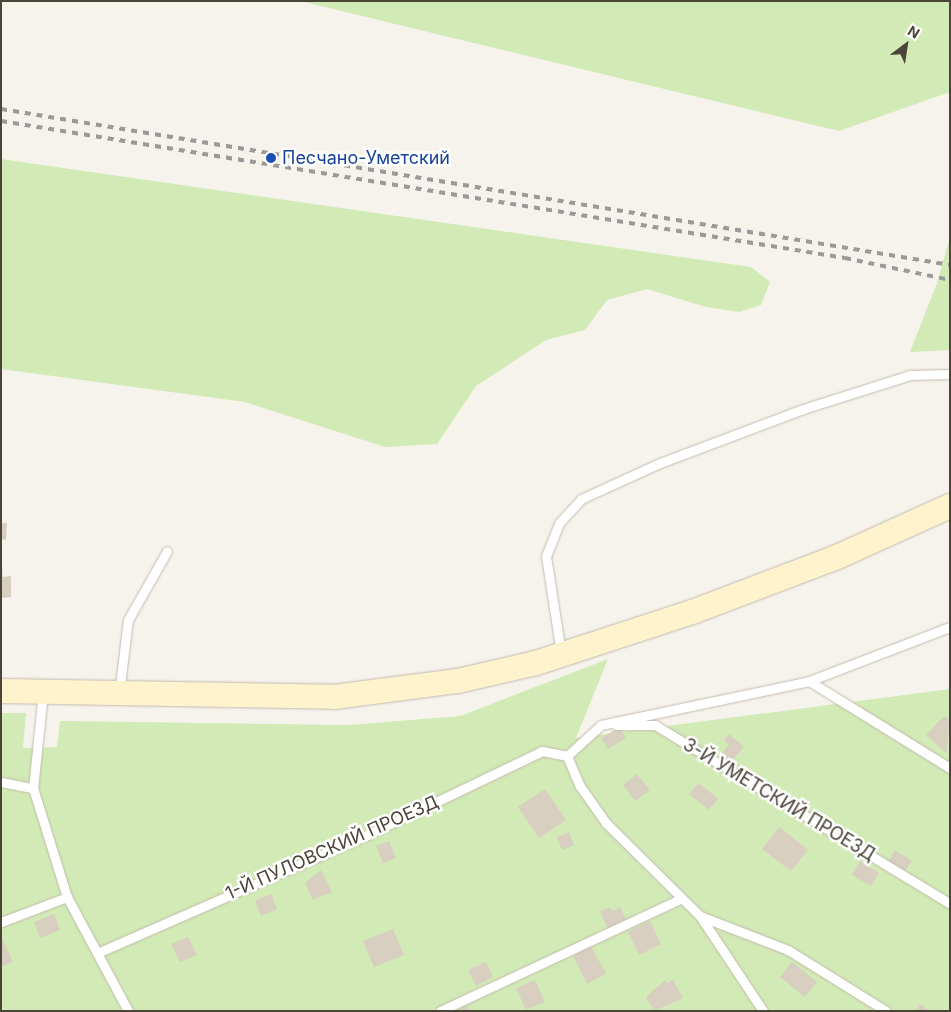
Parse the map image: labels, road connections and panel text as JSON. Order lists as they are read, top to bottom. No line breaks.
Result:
{"streets":{"lane":["3-Й УМЕТСКИЙ ПРОЕЗД","1-Й ПУЛОВСКИЙ ПРОЕЗД"]},"places":["Песчано-Уметский"],"north":"top right"}
